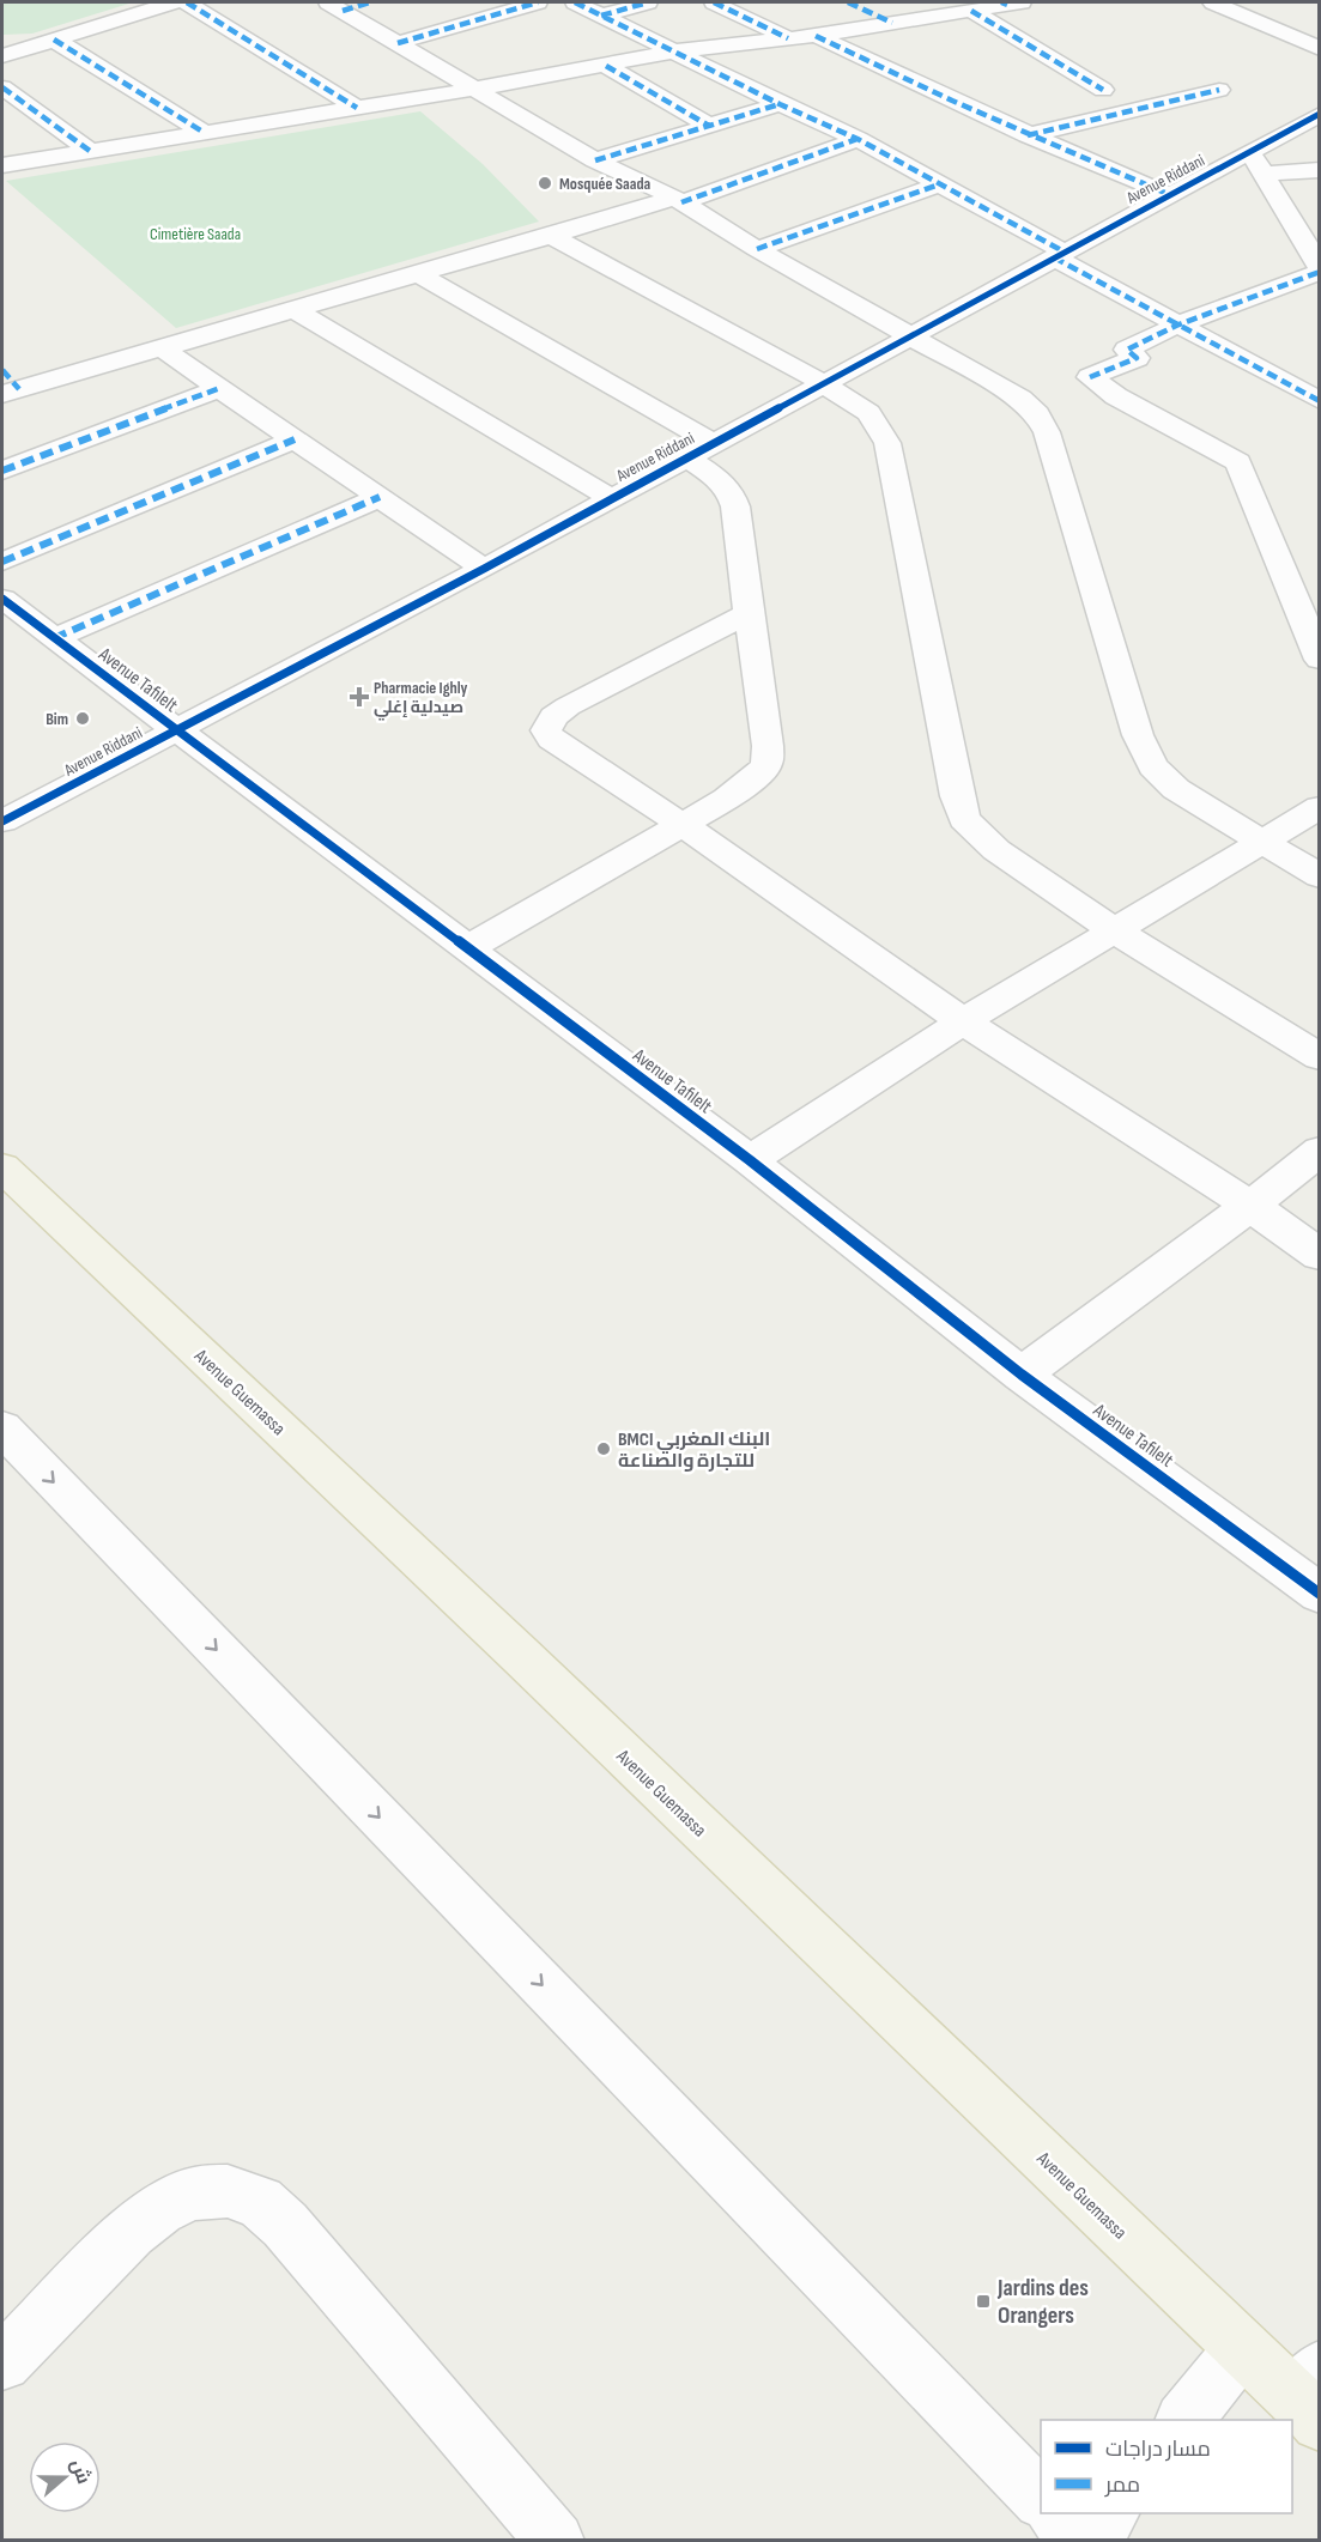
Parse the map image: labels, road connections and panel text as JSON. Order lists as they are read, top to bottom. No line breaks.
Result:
{"streets":{"main road":["Avenue Guemassa"],"street":["Avenue Riddani","Avenue Tafilelt"]},"crossings":[["Avenue Riddani","Avenue Tafilelt"]],"parks":["Cimetière Saada"],"places":{"other":["Mosquée Saada","Bim","BMCI البنك المغربي للتجارة والصناعة"],"health":["Pharmacie Ighly صيدلية إغلي"],"transit":["Jardins des Orangers"]},"legend":["مسار دراجات","ممر"],"north":"right"}
